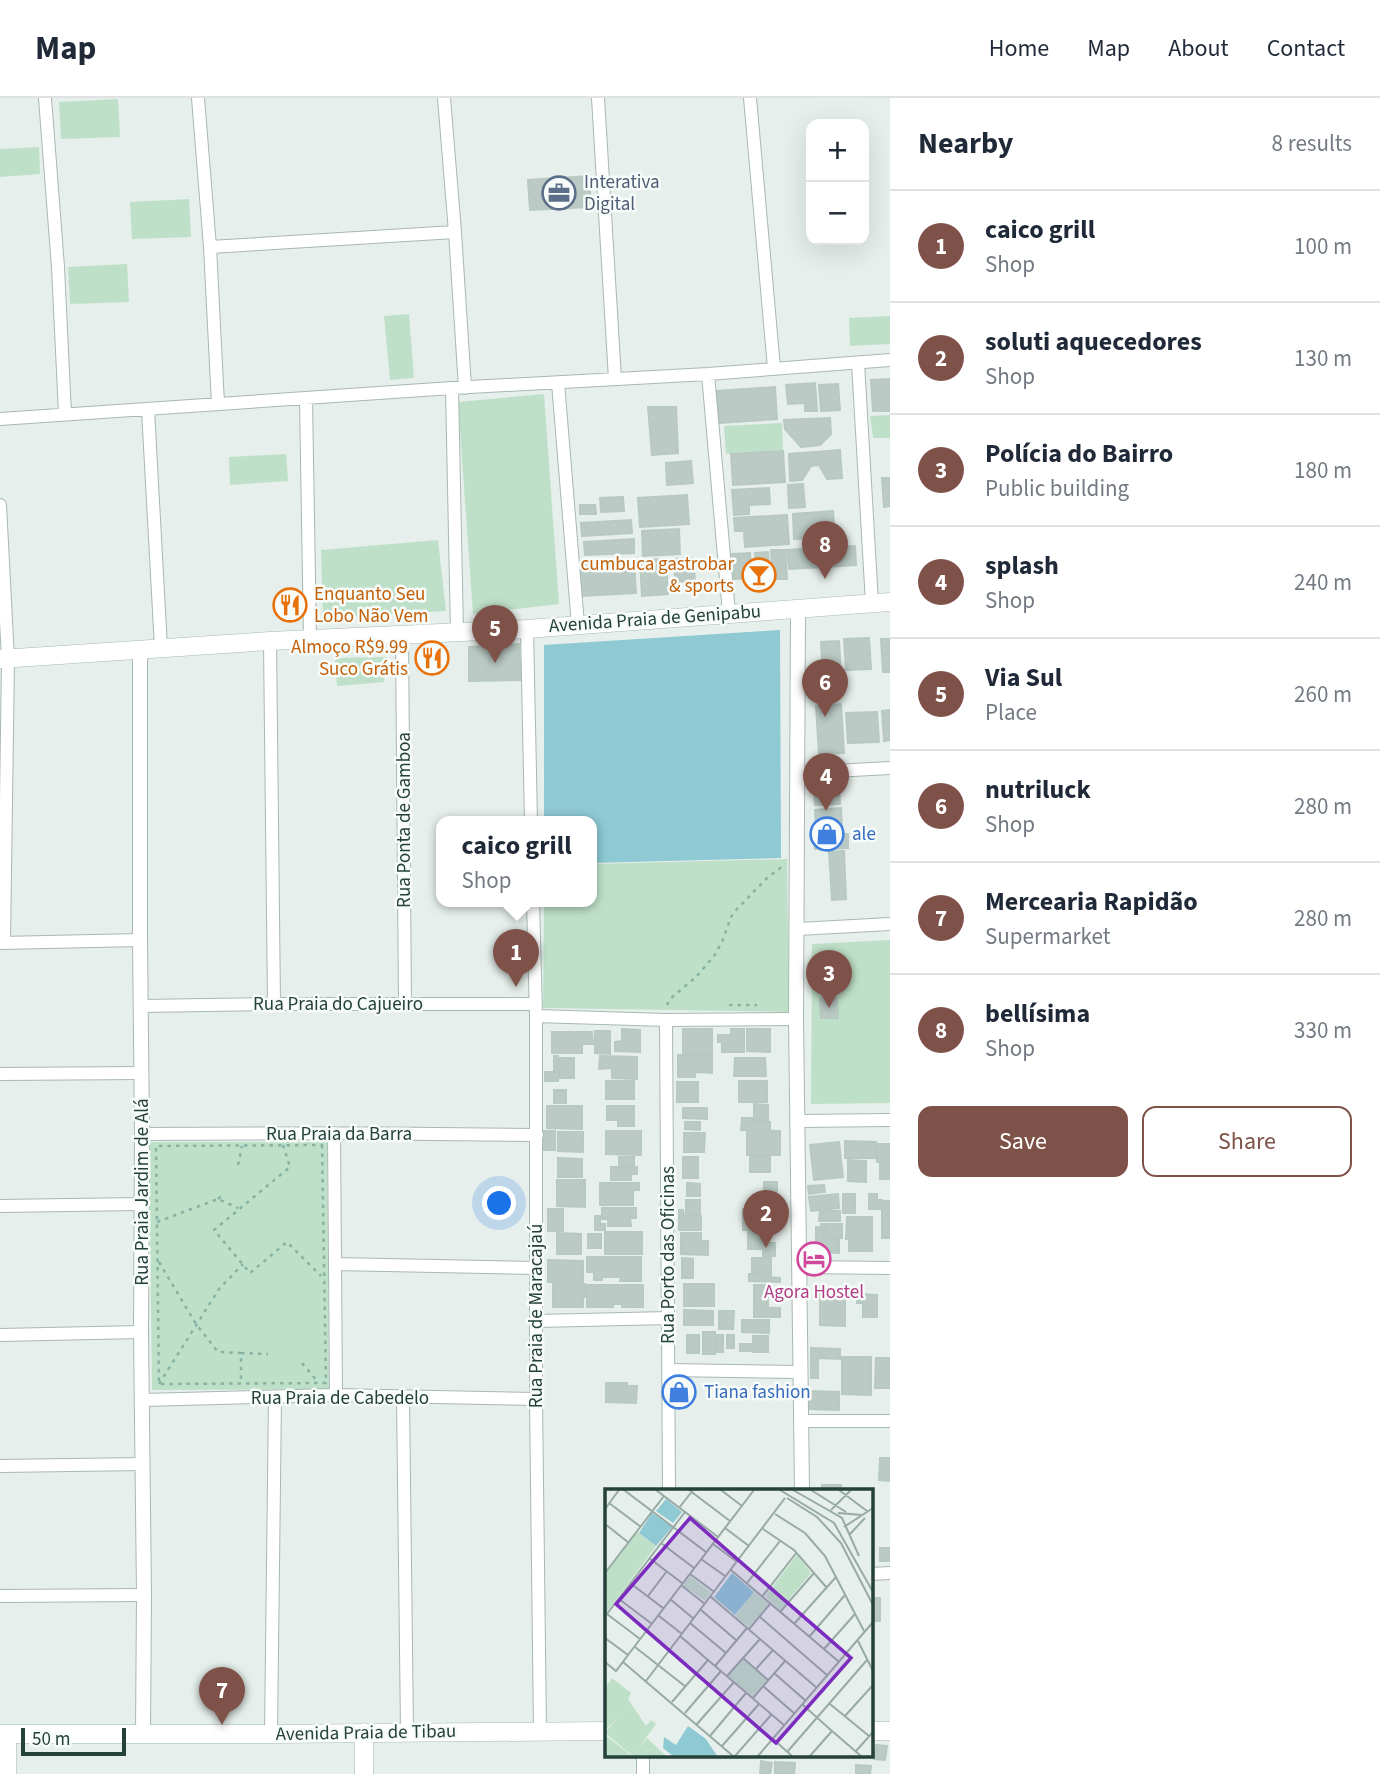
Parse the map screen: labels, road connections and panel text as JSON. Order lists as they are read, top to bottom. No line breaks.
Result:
{"streets":{"main road":["Avenida Praia de Genipabu","Avenida Praia de Tibau"],"street":["Rua Ponta de Gamboa","Rua Praia do Cajueiro","Rua Praia da Barra","Rua Praia Jardim de Alá","Rua Porto das Oficinas","Rua Praia de Maracajaú","Rua Praia de Cabedelo"]},"crossings":[["Avenida Praia de Genipabu","Rua Ponta de Gamboa"],["Avenida Praia de Genipabu","Rua Praia Jardim de Alá"],["Rua Ponta de Gamboa","Rua Praia do Cajueiro"],["Rua Praia do Cajueiro","Rua Praia Jardim de Alá"],["Rua Praia do Cajueiro","Rua Porto das Oficinas"],["Rua Praia do Cajueiro","Rua Praia de Maracajaú"],["Rua Praia da Barra","Rua Praia Jardim de Alá"],["Rua Praia da Barra","Rua Praia de Maracajaú"],["Rua Praia Jardim de Alá","Rua Praia de Cabedelo"],["Rua Praia Jardim de Alá","Avenida Praia de Tibau"],["Rua Praia de Maracajaú","Rua Praia de Cabedelo"],["Rua Praia de Maracajaú","Avenida Praia de Tibau"]],"places":{"office":["Interativa Digital"],"bar":["cumbuca gastrobar & sports"],"restaurant":["Enquanto Seu Lobo Não Vem","Almoço R$9.99 Suco Grátis"],"shop":["ale","Tiana fashion"],"hotel":["Agora Hostel"]},"scale_bar":"50 m","page":{"header":"Map","nav":["Home","Map","About","Contact"],"heading":["Nearby","8 results"],"map_buttons":["+","−"],"list":[{"mark":"1","name":"caico grill","note":"Shop","value":"100 m"},{"mark":"2","name":"soluti aquecedores","note":"Shop","value":"130 m"},{"mark":"3","name":"Polícia do Bairro","note":"Public building","value":"180 m"},{"mark":"4","name":"splash","note":"Shop","value":"240 m"},{"mark":"5","name":"Via Sul","note":"Place","value":"260 m"},{"mark":"6","name":"nutriluck","note":"Shop","value":"280 m"},{"mark":"7","name":"Mercearia Rapidão","note":"Supermarket","value":"280 m"},{"mark":"8","name":"bellísima","note":"Shop","value":"330 m"}],"pins":["8","5","6","4","1","3","2","7"],"popup":["caico grill","Shop"],"buttons":["Save","Share"],"scale":"50 m"}}
